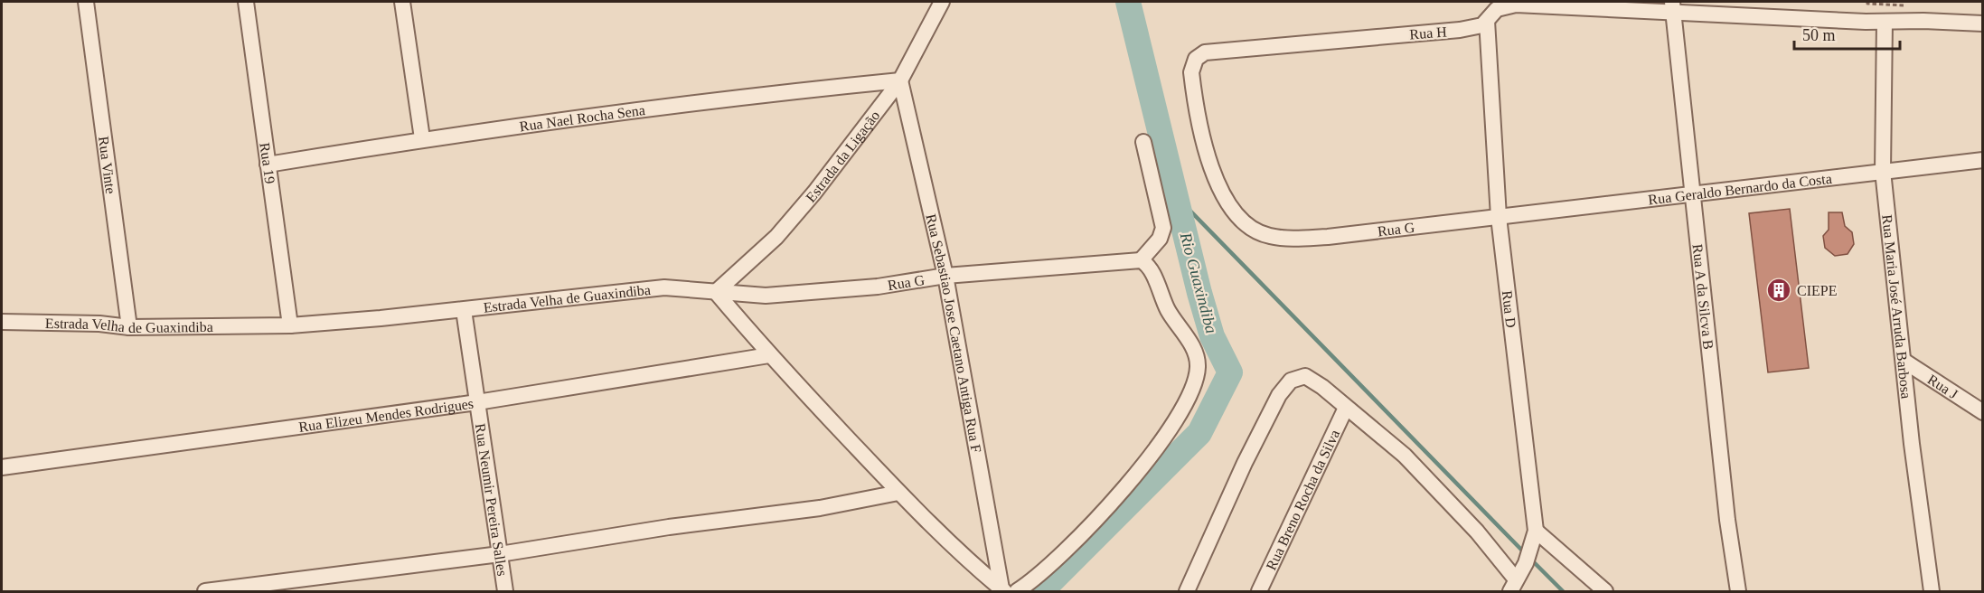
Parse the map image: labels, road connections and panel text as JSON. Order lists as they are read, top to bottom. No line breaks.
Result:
{"streets":{"street":["Rua H","Rua Nael Rocha Sena","Estrada da Ligação","Rua 19","Rua Vinte","Rua Geraldo Bernardo da Costa","Rua G","Rua A da Silcva B","Estrada Velha de Guaxindiba","Rua Maria José Arruda Barbosa","Rua D","Rua Sebastiao Jose Caetano Antiga Rua F","Rua J","Rua Elizeu Mendes Rodrigues","Rua Neumir Pereira Salles","Rua Breno Rocha da Silva"]},"crossings":[["Rua H","Rua G"],["Rua H","Rua A da Silcva B"],["Rua H","Rua Maria José Arruda Barbosa"],["Rua H","Rua D"],["Rua Nael Rocha Sena","Estrada da Ligação"],["Rua Nael Rocha Sena","Rua 19"],["Rua Nael Rocha Sena","Rua Sebastiao Jose Caetano Antiga Rua F"],["Estrada da Ligação","Rua G"],["Estrada da Ligação","Estrada Velha de Guaxindiba"],["Estrada da Ligação","Rua Sebastiao Jose Caetano Antiga Rua F"],["Rua 19","Estrada Velha de Guaxindiba"],["Rua Vinte","Estrada Velha de Guaxindiba"],["Rua Geraldo Bernardo da Costa","Rua G"],["Rua Geraldo Bernardo da Costa","Rua A da Silcva B"],["Rua Geraldo Bernardo da Costa","Rua Maria José Arruda Barbosa"],["Rua Geraldo Bernardo da Costa","Rua D"],["Rua G","Estrada Velha de Guaxindiba"],["Rua G","Rua D"],["Rua G","Rua Sebastiao Jose Caetano Antiga Rua F"],["Estrada Velha de Guaxindiba","Rua Neumir Pereira Salles"],["Rua Maria José Arruda Barbosa","Rua J"],["Rua Elizeu Mendes Rodrigues","Rua Neumir Pereira Salles"]],"water":["Rio Guaxindiba"],"places":{"building":["CIEPE"]},"scale_bar":"50 m"}
